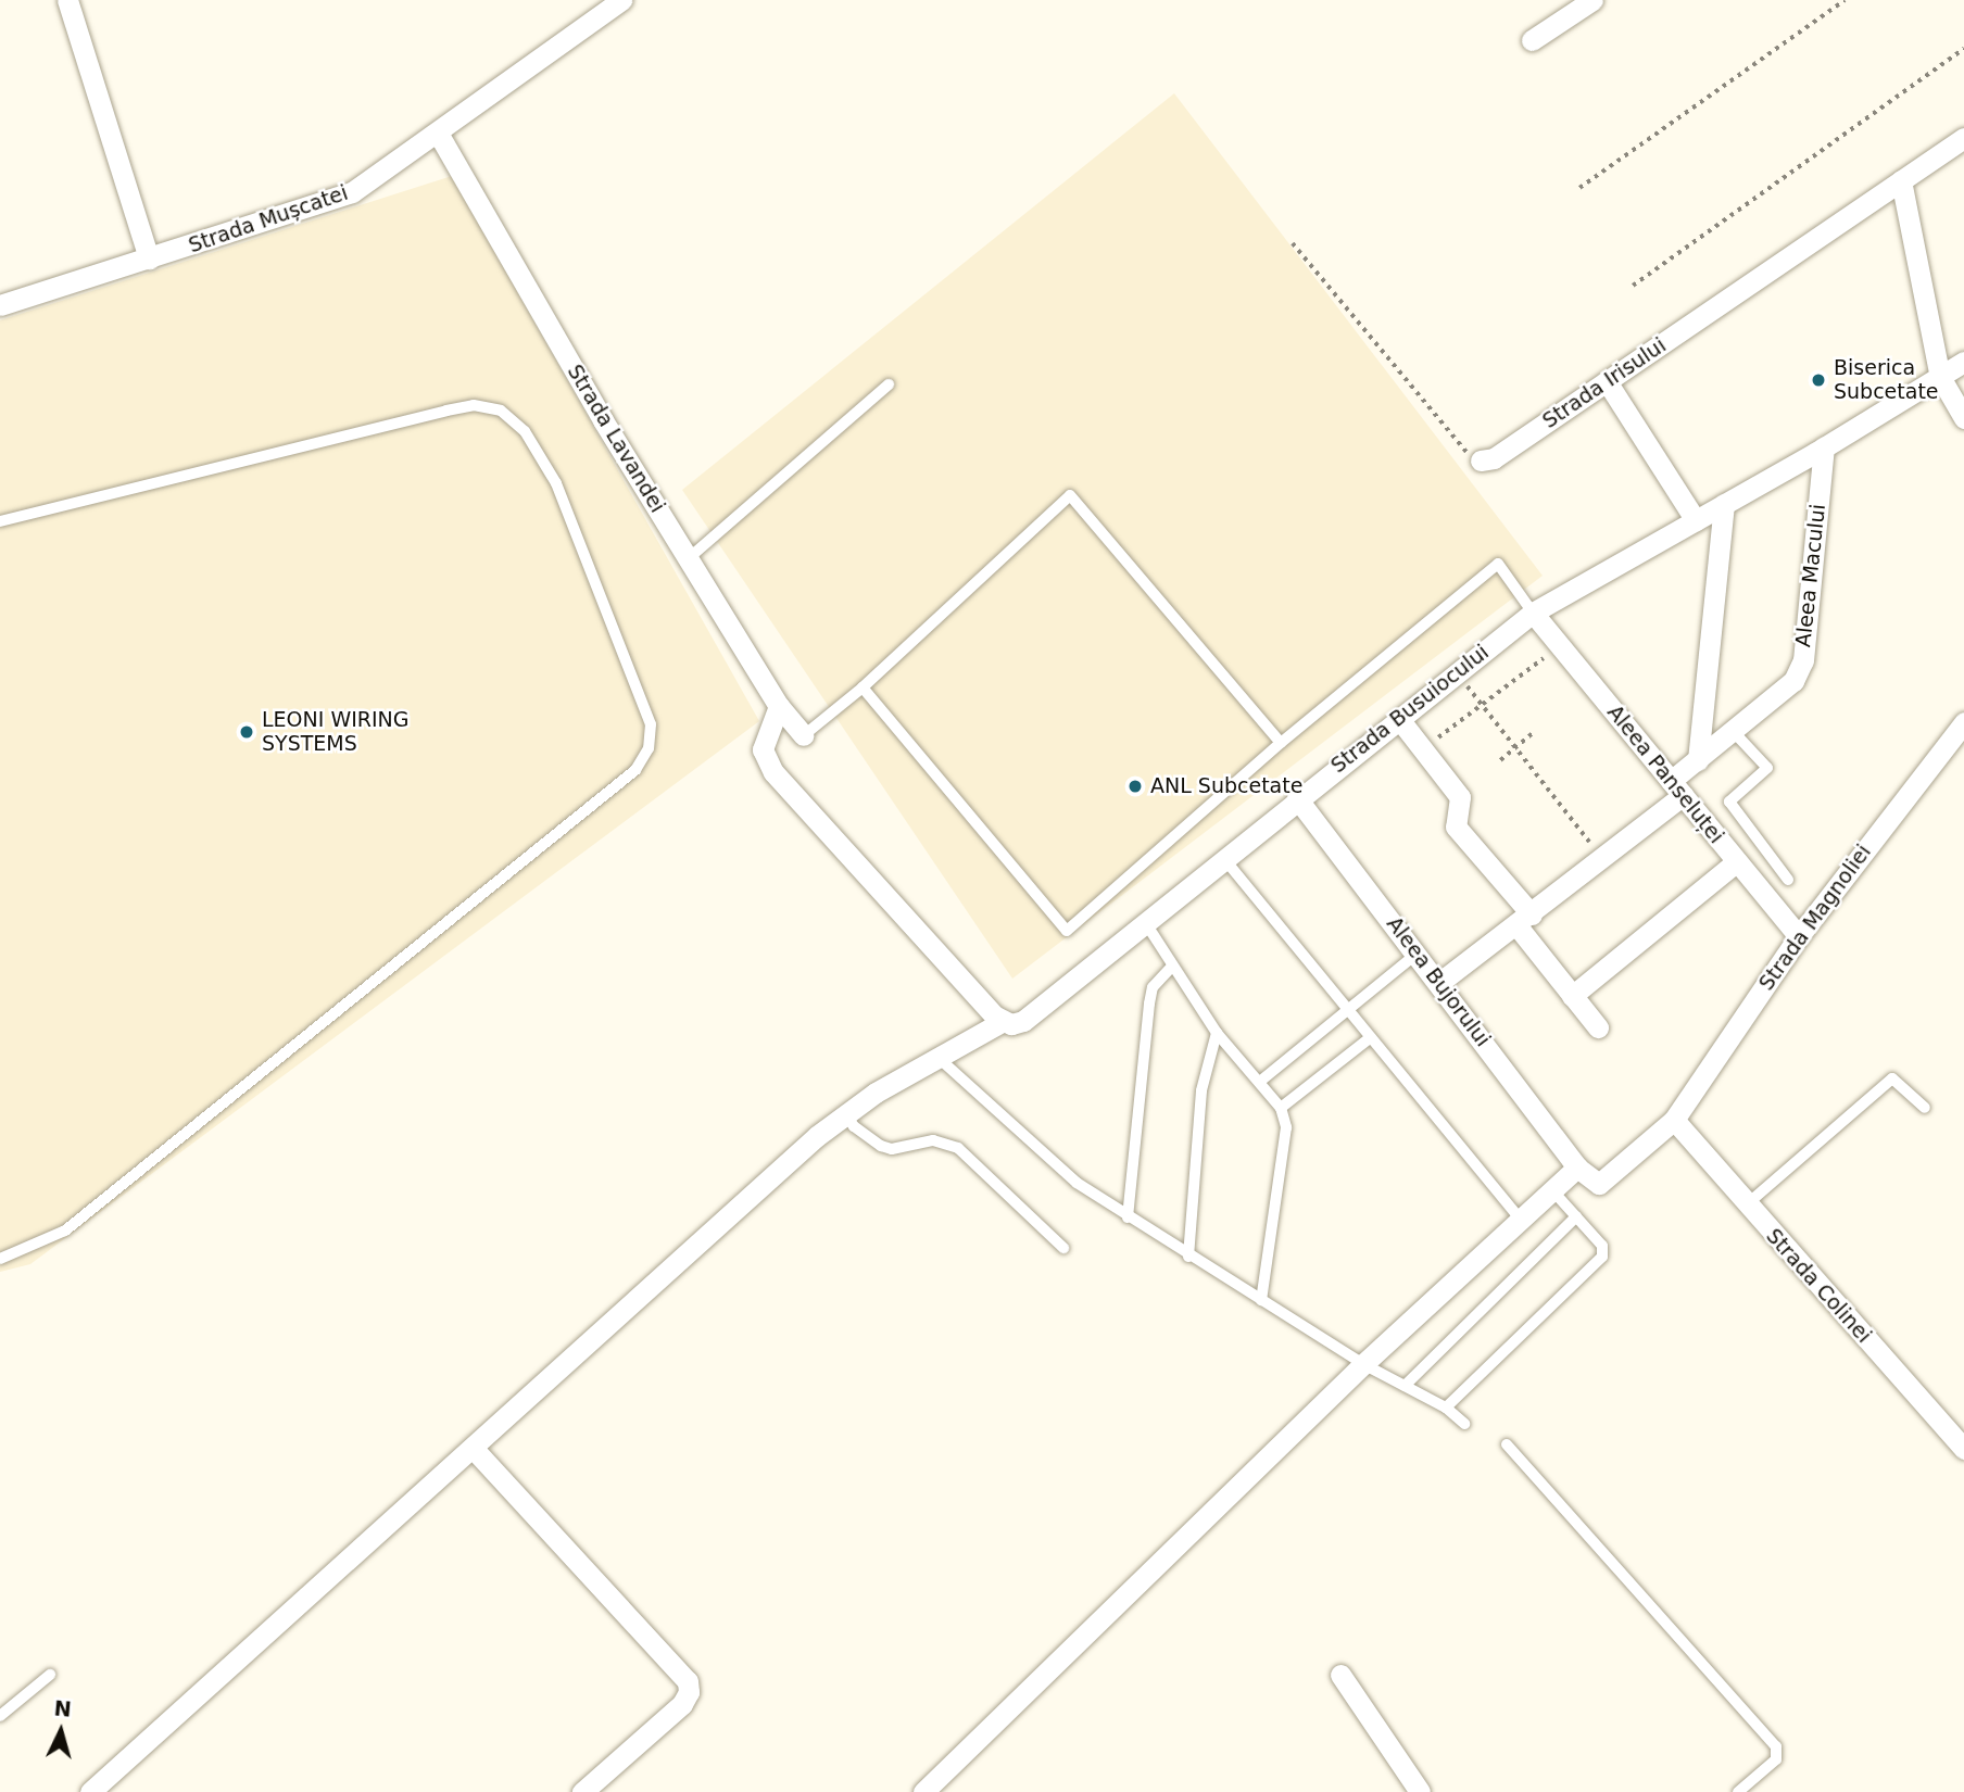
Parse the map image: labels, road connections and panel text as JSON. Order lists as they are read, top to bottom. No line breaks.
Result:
{"streets":{"street":["Strada Mușcatei","Strada Irisului","Strada Lavandei","Aleea Macului","Strada Busuiocului","Aleea Panseluței","Strada Magnoliei","Aleea Bujorului","Strada Colinei"]},"crossings":[["Strada Mușcatei","Strada Lavandei"],["Aleea Macului","Strada Busuiocului"],["Aleea Macului","Aleea Panseluței"],["Aleea Macului","Aleea Bujorului"],["Strada Busuiocului","Aleea Panseluței"],["Strada Busuiocului","Aleea Bujorului"],["Aleea Panseluței","Strada Magnoliei"],["Strada Magnoliei","Aleea Bujorului"],["Strada Magnoliei","Strada Colinei"]],"places":["Biserica Subcetate","LEONI WIRING SYSTEMS","ANL Subcetate"],"north":"top"}
